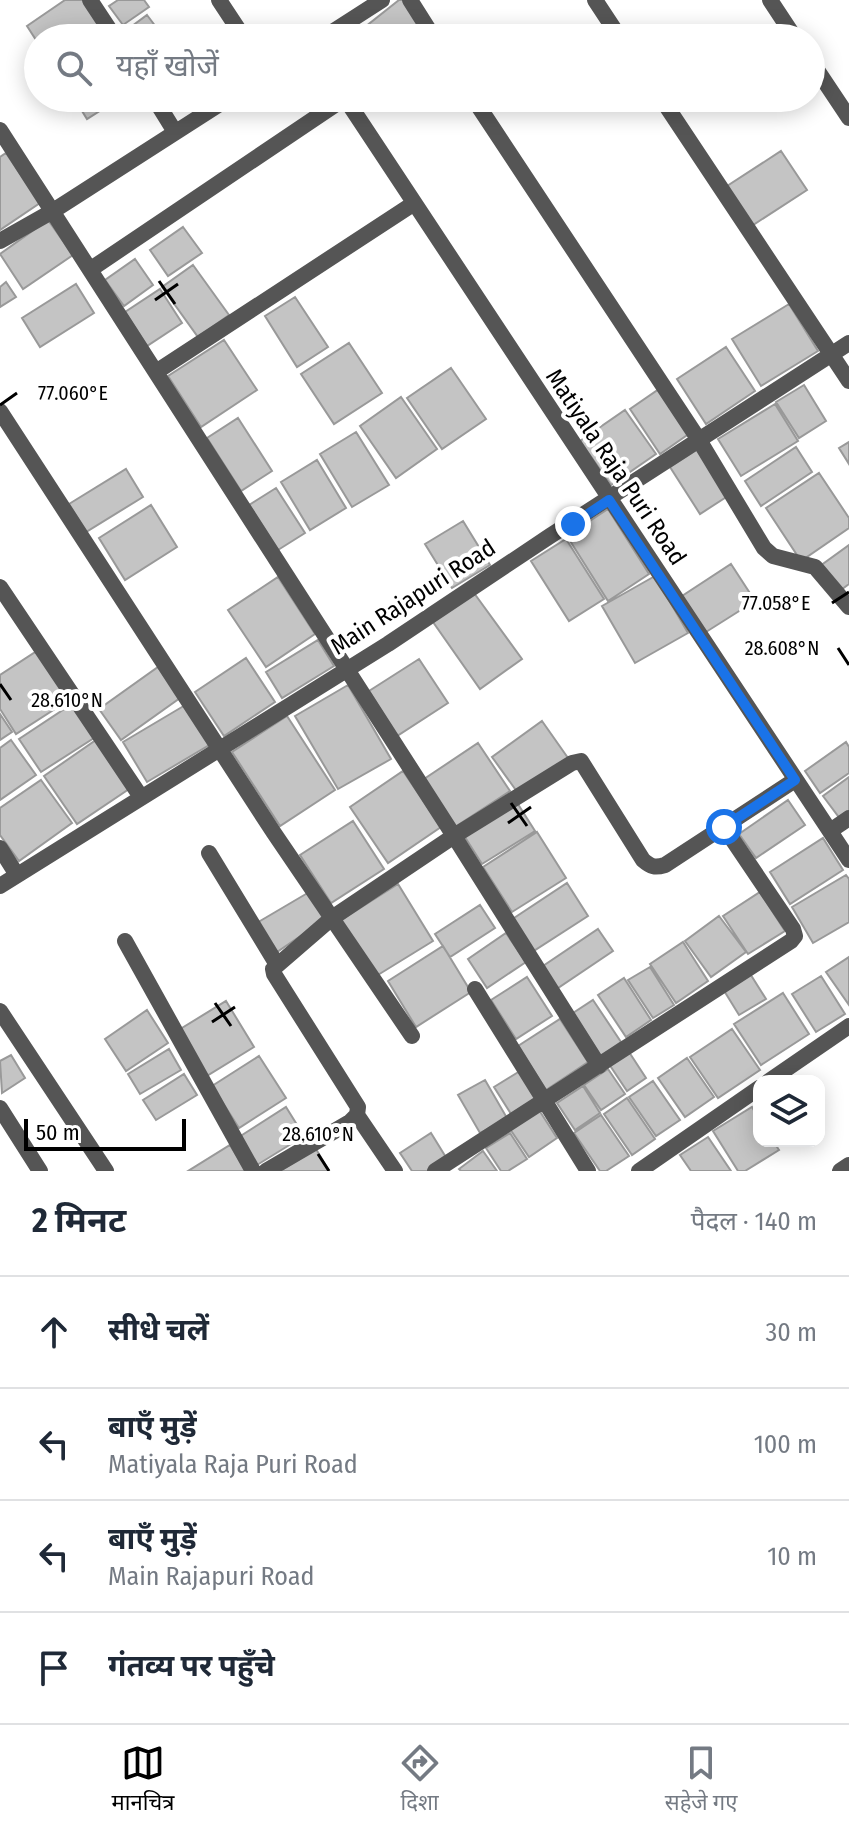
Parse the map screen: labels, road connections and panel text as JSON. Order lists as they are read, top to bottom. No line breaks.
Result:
{"streets":{"street":["Matiyala Raja Puri Road","Main Rajapuri Road"]},"crossings":[["Matiyala Raja Puri Road","Main Rajapuri Road"]],"scale_bar":"50 m","page":{"search":"यहाँ खोजें","scale":"50 m","heading":["2 मिनट","पैदल · 140 m"],"list":[["सीधे चलें","30 m"],["बाएँ मुड़ें","Matiyala Raja Puri Road","100 m"],["बाएँ मुड़ें","Main Rajapuri Road","10 m"],"गंतव्य पर पहुँचे"],"nav":["मानचित्र","दिशा","सहेजे गए"]},"coordinates":["77.060°E","77.058°E","28.608°N","28.610°N"]}
